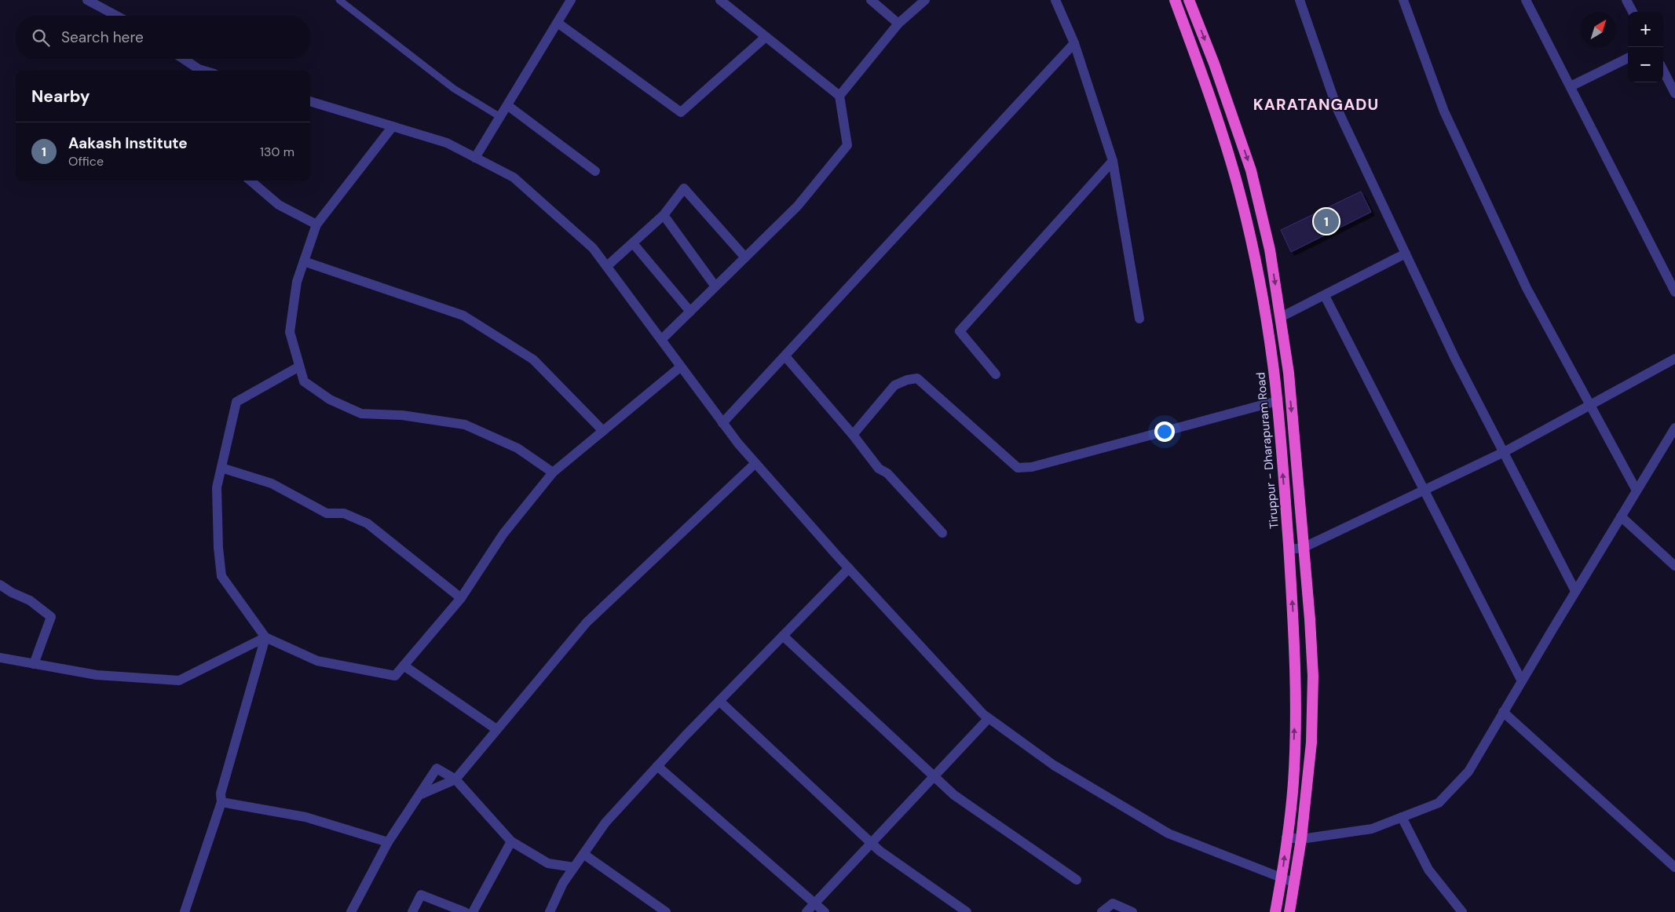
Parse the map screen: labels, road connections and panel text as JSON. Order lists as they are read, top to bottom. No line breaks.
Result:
{"streets":{"highway":["Tiruppur - Dharapuram Road"]},"districts":["KARATANGADU"],"north":"top right","page":{"map_buttons":["+","−"],"search":"Search here","heading":"Nearby","list":[{"mark":"1","name":"Aakash Institute","note":"Office","value":"130 m"}],"pins":"1"}}
